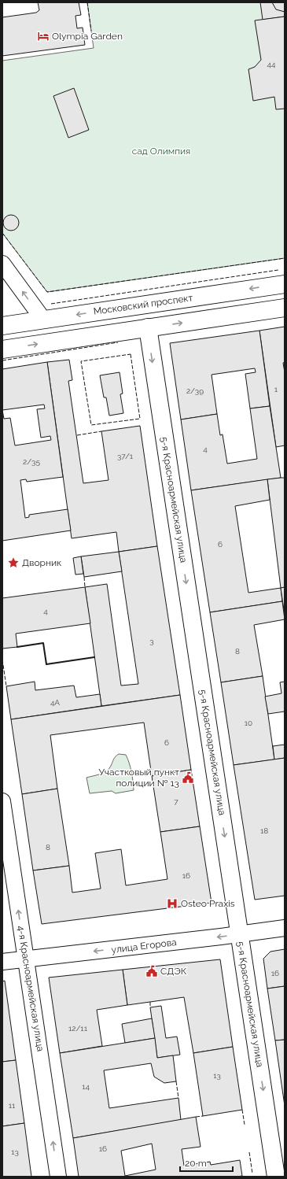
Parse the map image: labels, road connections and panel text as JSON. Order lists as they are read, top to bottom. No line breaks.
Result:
{"streets":{"street":["Московский проспект","5-я Красноармейская улица","улица Егорова","4-я Красноармейская улица"]},"crossings":[["5-я Красноармейская улица","улица Егорова"],["улица Егорова","4-я Красноармейская улица"]],"one_way":["5-я Красноармейская улица","улица Егорова","4-я Красноармейская улица"],"parks":["сад Олимпия"],"places":{"hotel":["Olympiа Garden"],"place":["Дворник"],"public building":["Участковый пункт полиции № 13","СДЭК"],"hospital":["Osteo Praxis"]},"house_numbers":["44","1","2/39","4","37/1","2/35","6","4","3","8","4А","10","6","7","18","8","16","16","12/11","13","14","11","16","13"],"scale_bar":"20 m"}
